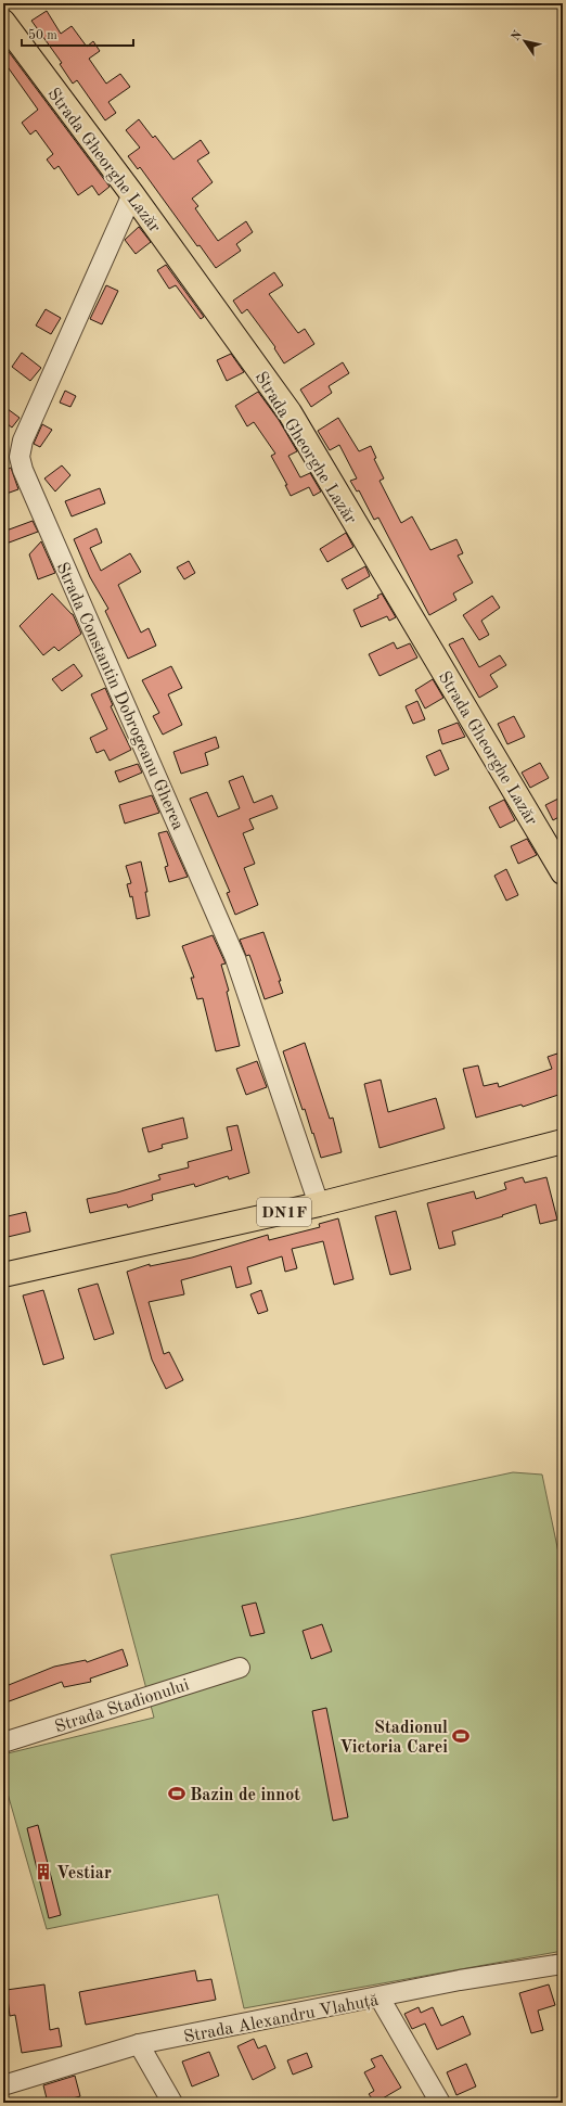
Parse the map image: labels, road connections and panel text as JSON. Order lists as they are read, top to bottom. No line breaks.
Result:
{"streets":{"main road":["Strada Gheorghe Lazăr","DN1F"],"street":["Strada Constantin Dobrogeanu Gherea","Strada Stadionului","Strada Alexandru Vlahuță"]},"crossings":[["Strada Gheorghe Lazăr","Strada Constantin Dobrogeanu Gherea"],["Strada Constantin Dobrogeanu Gherea","DN1F"]],"places":{"sports":["Stadionul Victoria Carei","Bazin de innot"],"building":["Vestiar"]},"scale_bar":"50 m","north":"top left"}
